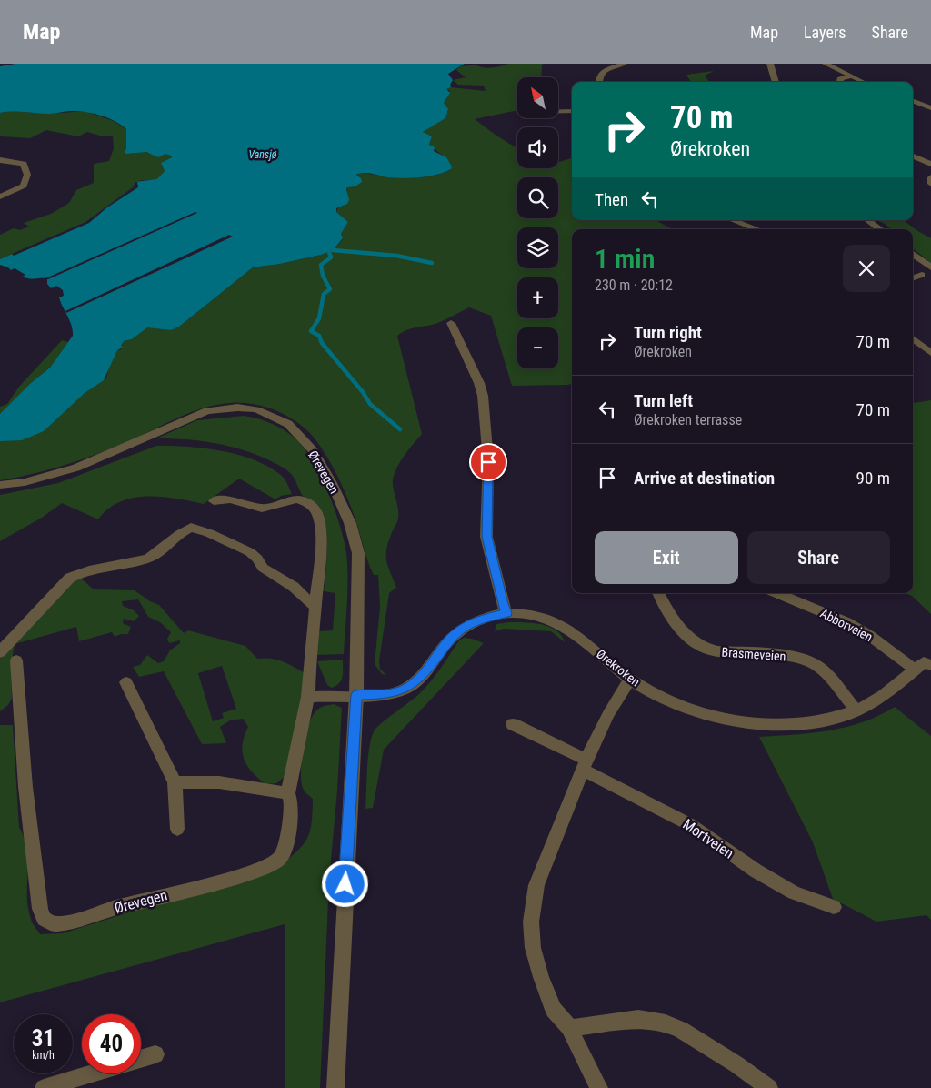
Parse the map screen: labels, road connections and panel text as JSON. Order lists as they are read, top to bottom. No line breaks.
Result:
{"streets":{"street":["Ørevegen","Abborveien","Brasmeveien","Ørekroken","Mortveien"]},"crossings":[["Ørevegen","Ørekroken"],["Abborveien","Ørekroken"],["Brasmeveien","Ørekroken"]],"water":["Vansjø"],"north":"top left","page":{"header":"Map","nav":["Map","Layers","Share"],"map_buttons":["+","−"],"turn":["70 m","Ørekroken"],"then":"Then","heading":["1 min","230 m · 20:12"],"list":[{"name":"Turn right","note":"Ørekroken","value":"70 m"},{"name":"Turn left","note":"Ørekroken terrasse","value":"70 m"},{"name":"Arrive at destination","value":"90 m"}],"buttons":["Exit","Share"],"speed":"31 km/h","limit":"40"}}
